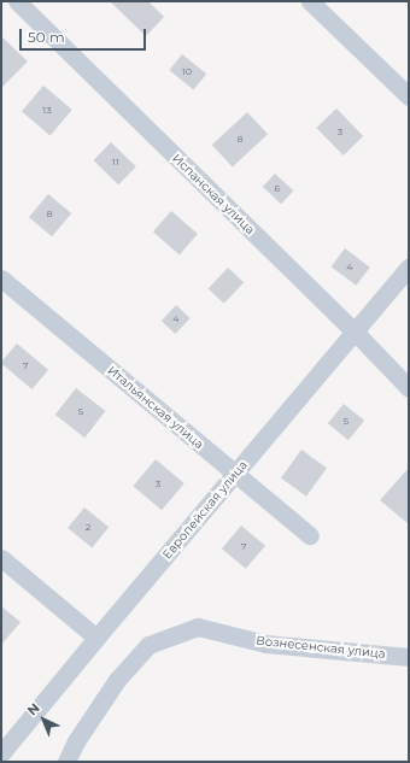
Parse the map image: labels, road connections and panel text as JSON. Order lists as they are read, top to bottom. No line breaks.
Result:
{"streets":{"street":["Испанская улица","Итальянская улица","Европейская улица","Вознесенская улица"]},"crossings":[["Испанская улица","Европейская улица"],["Итальянская улица","Европейская улица"]],"house_numbers":["10","13","3","8","11","6","8","4","4","7","5","5","3","2","7"],"scale_bar":"50 m","north":"top left"}
